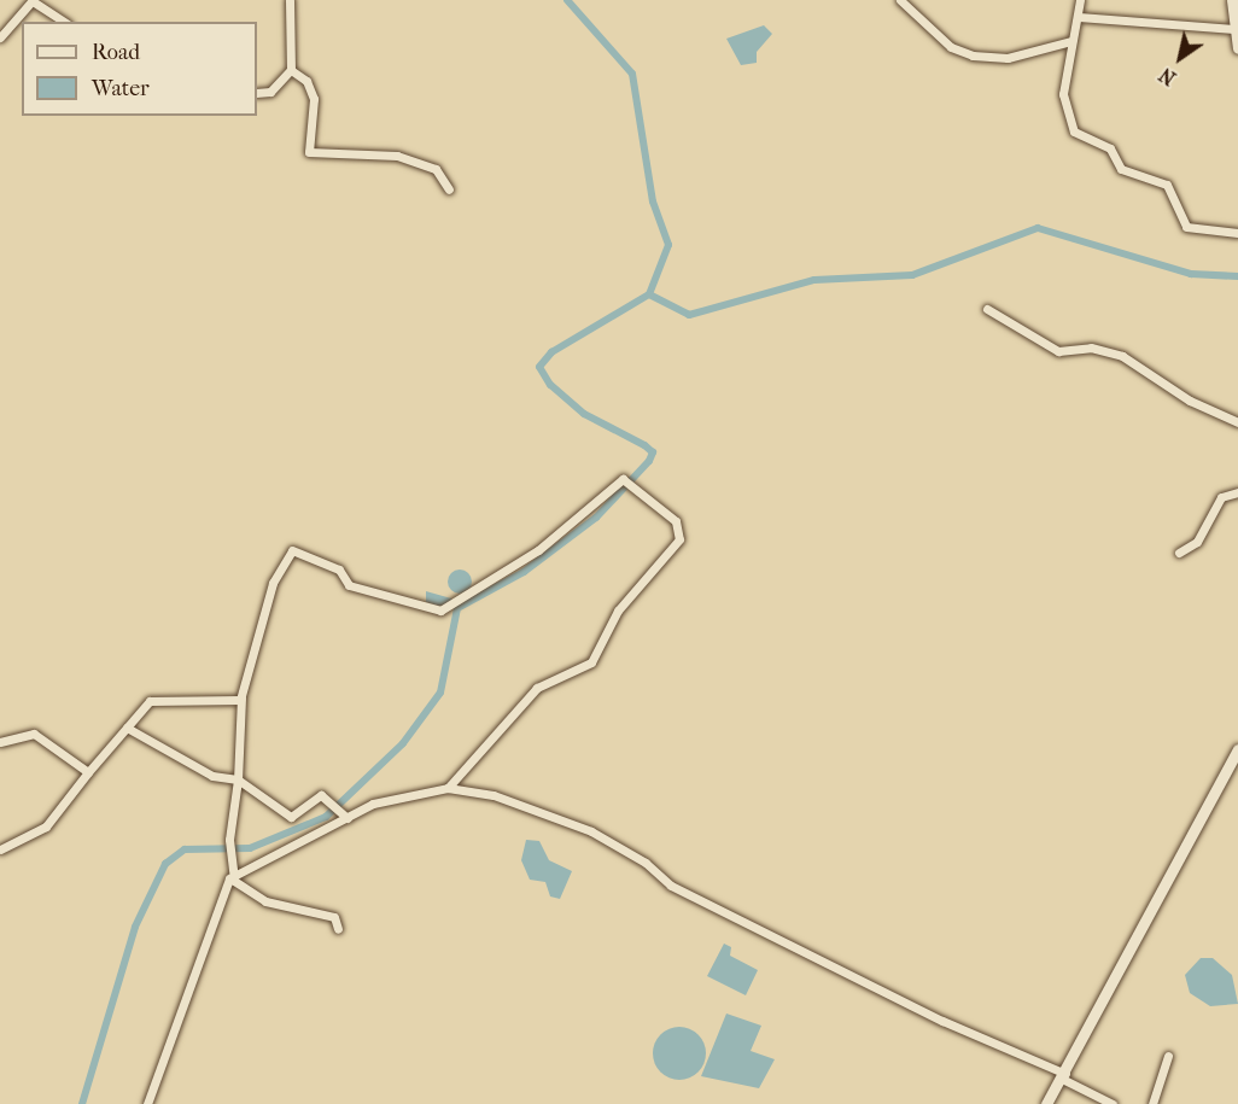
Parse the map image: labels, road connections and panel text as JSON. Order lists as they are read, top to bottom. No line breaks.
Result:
{"legend":["Road","Water"],"north":"bottom left"}
